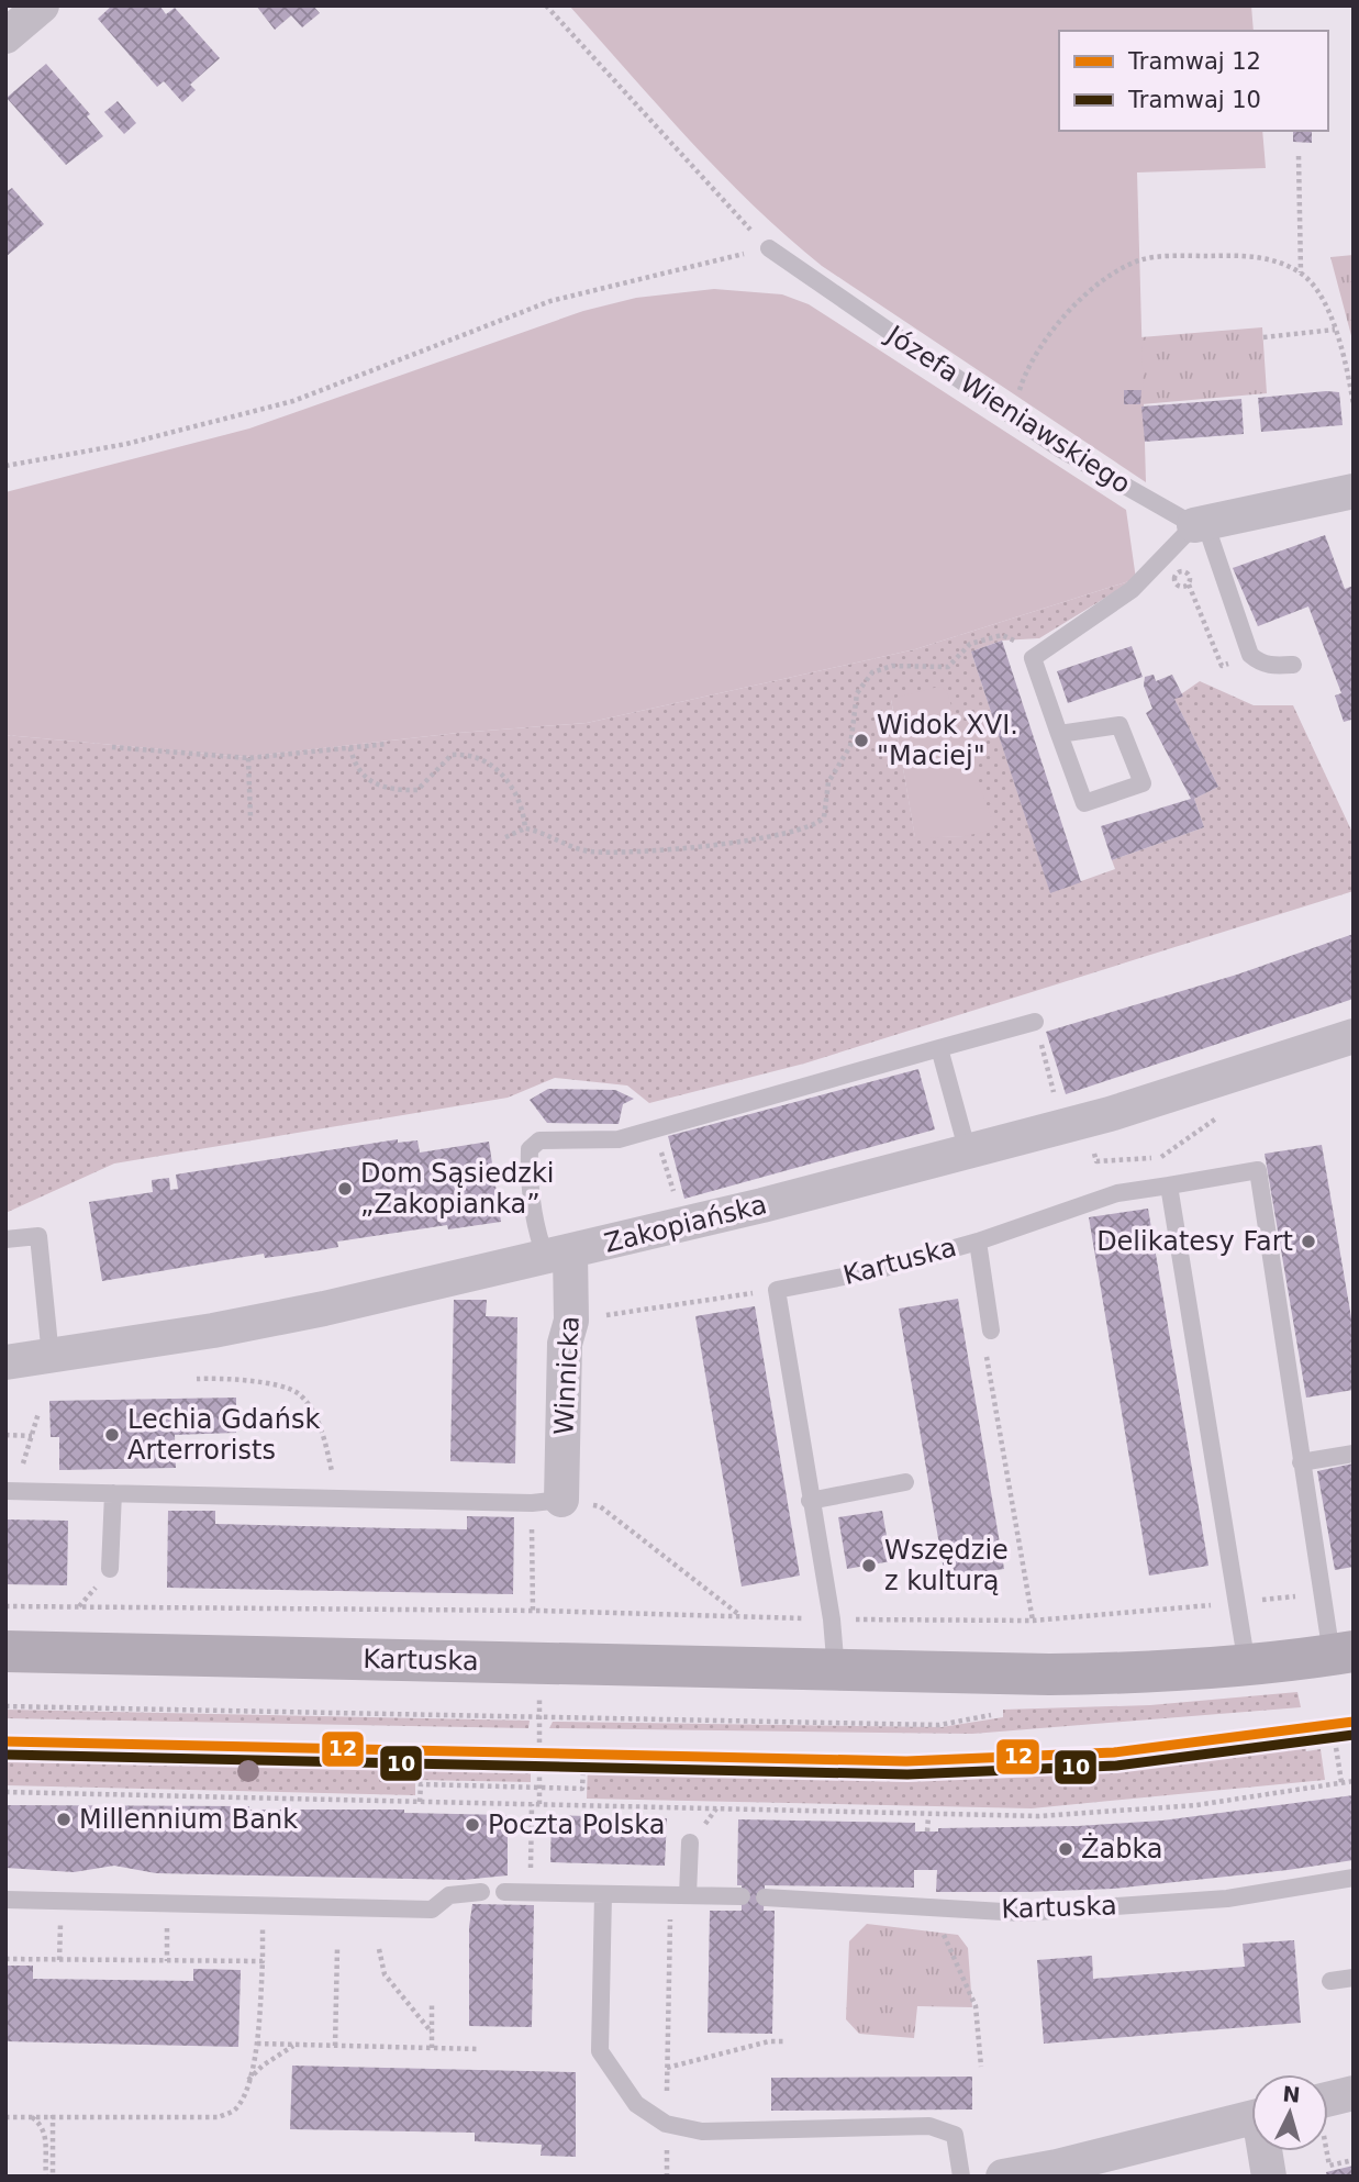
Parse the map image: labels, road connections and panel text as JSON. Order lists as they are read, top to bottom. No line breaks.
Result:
{"streets":{"main road":["Kartuska"],"street":["Zakopiańska","Winnicka"],"lane":["Józefa Wieniawskiego"]},"crossings":[["Zakopiańska","Winnicka"]],"places":["Widok XVI. \"Maciej\"","Dom Sąsiedzki „Zakopianka”","Delikatesy Fart","Lechia Gdańsk Arterrorists","Wszędzie z kulturą","Millennium Bank","Poczta Polska","Żabka"],"lines":["tram line 12","tram line 10"],"legend":["Tramwaj 12","Tramwaj 10"],"north":"top"}
